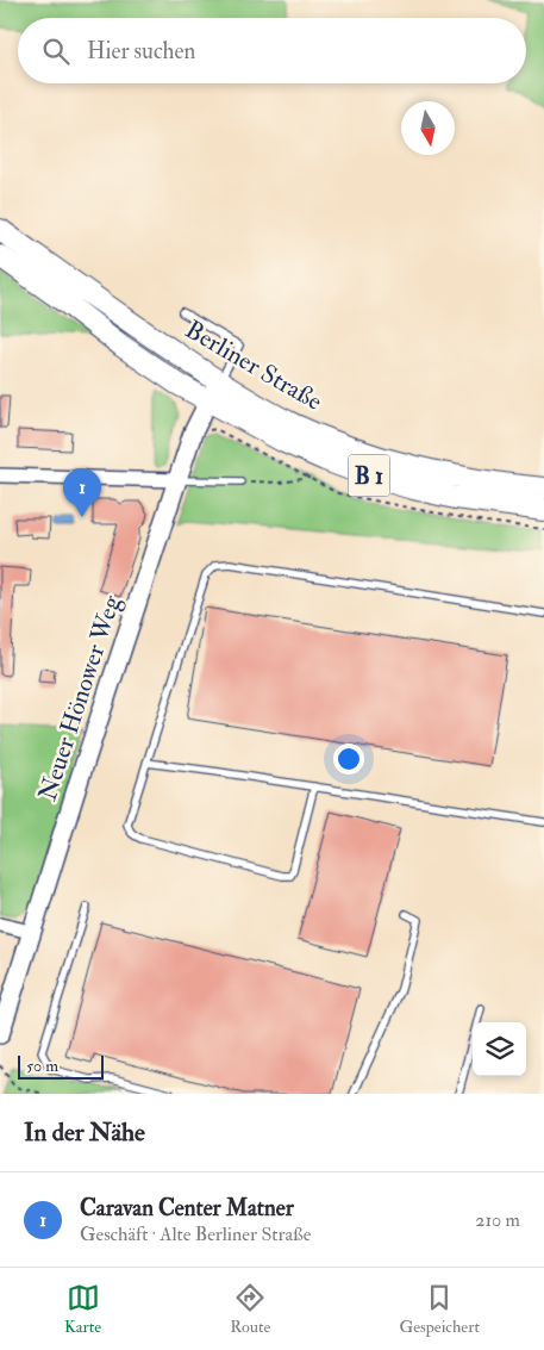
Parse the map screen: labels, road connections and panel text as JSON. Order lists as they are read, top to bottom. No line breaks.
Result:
{"streets":{"main road":["Berliner Straße","B 1","Neuer Hönower Weg"]},"crossings":[["Berliner Straße","Neuer Hönower Weg"]],"scale_bar":"50 m","north":"bottom","page":{"search":"Hier suchen","pins":"1","scale":"50 m","heading":"In der Nähe","list":[{"mark":"1","name":"Caravan Center Matner","note":"Geschäft · Alte Berliner Straße","value":"210 m"}],"nav":["Karte","Route","Gespeichert"]}}
